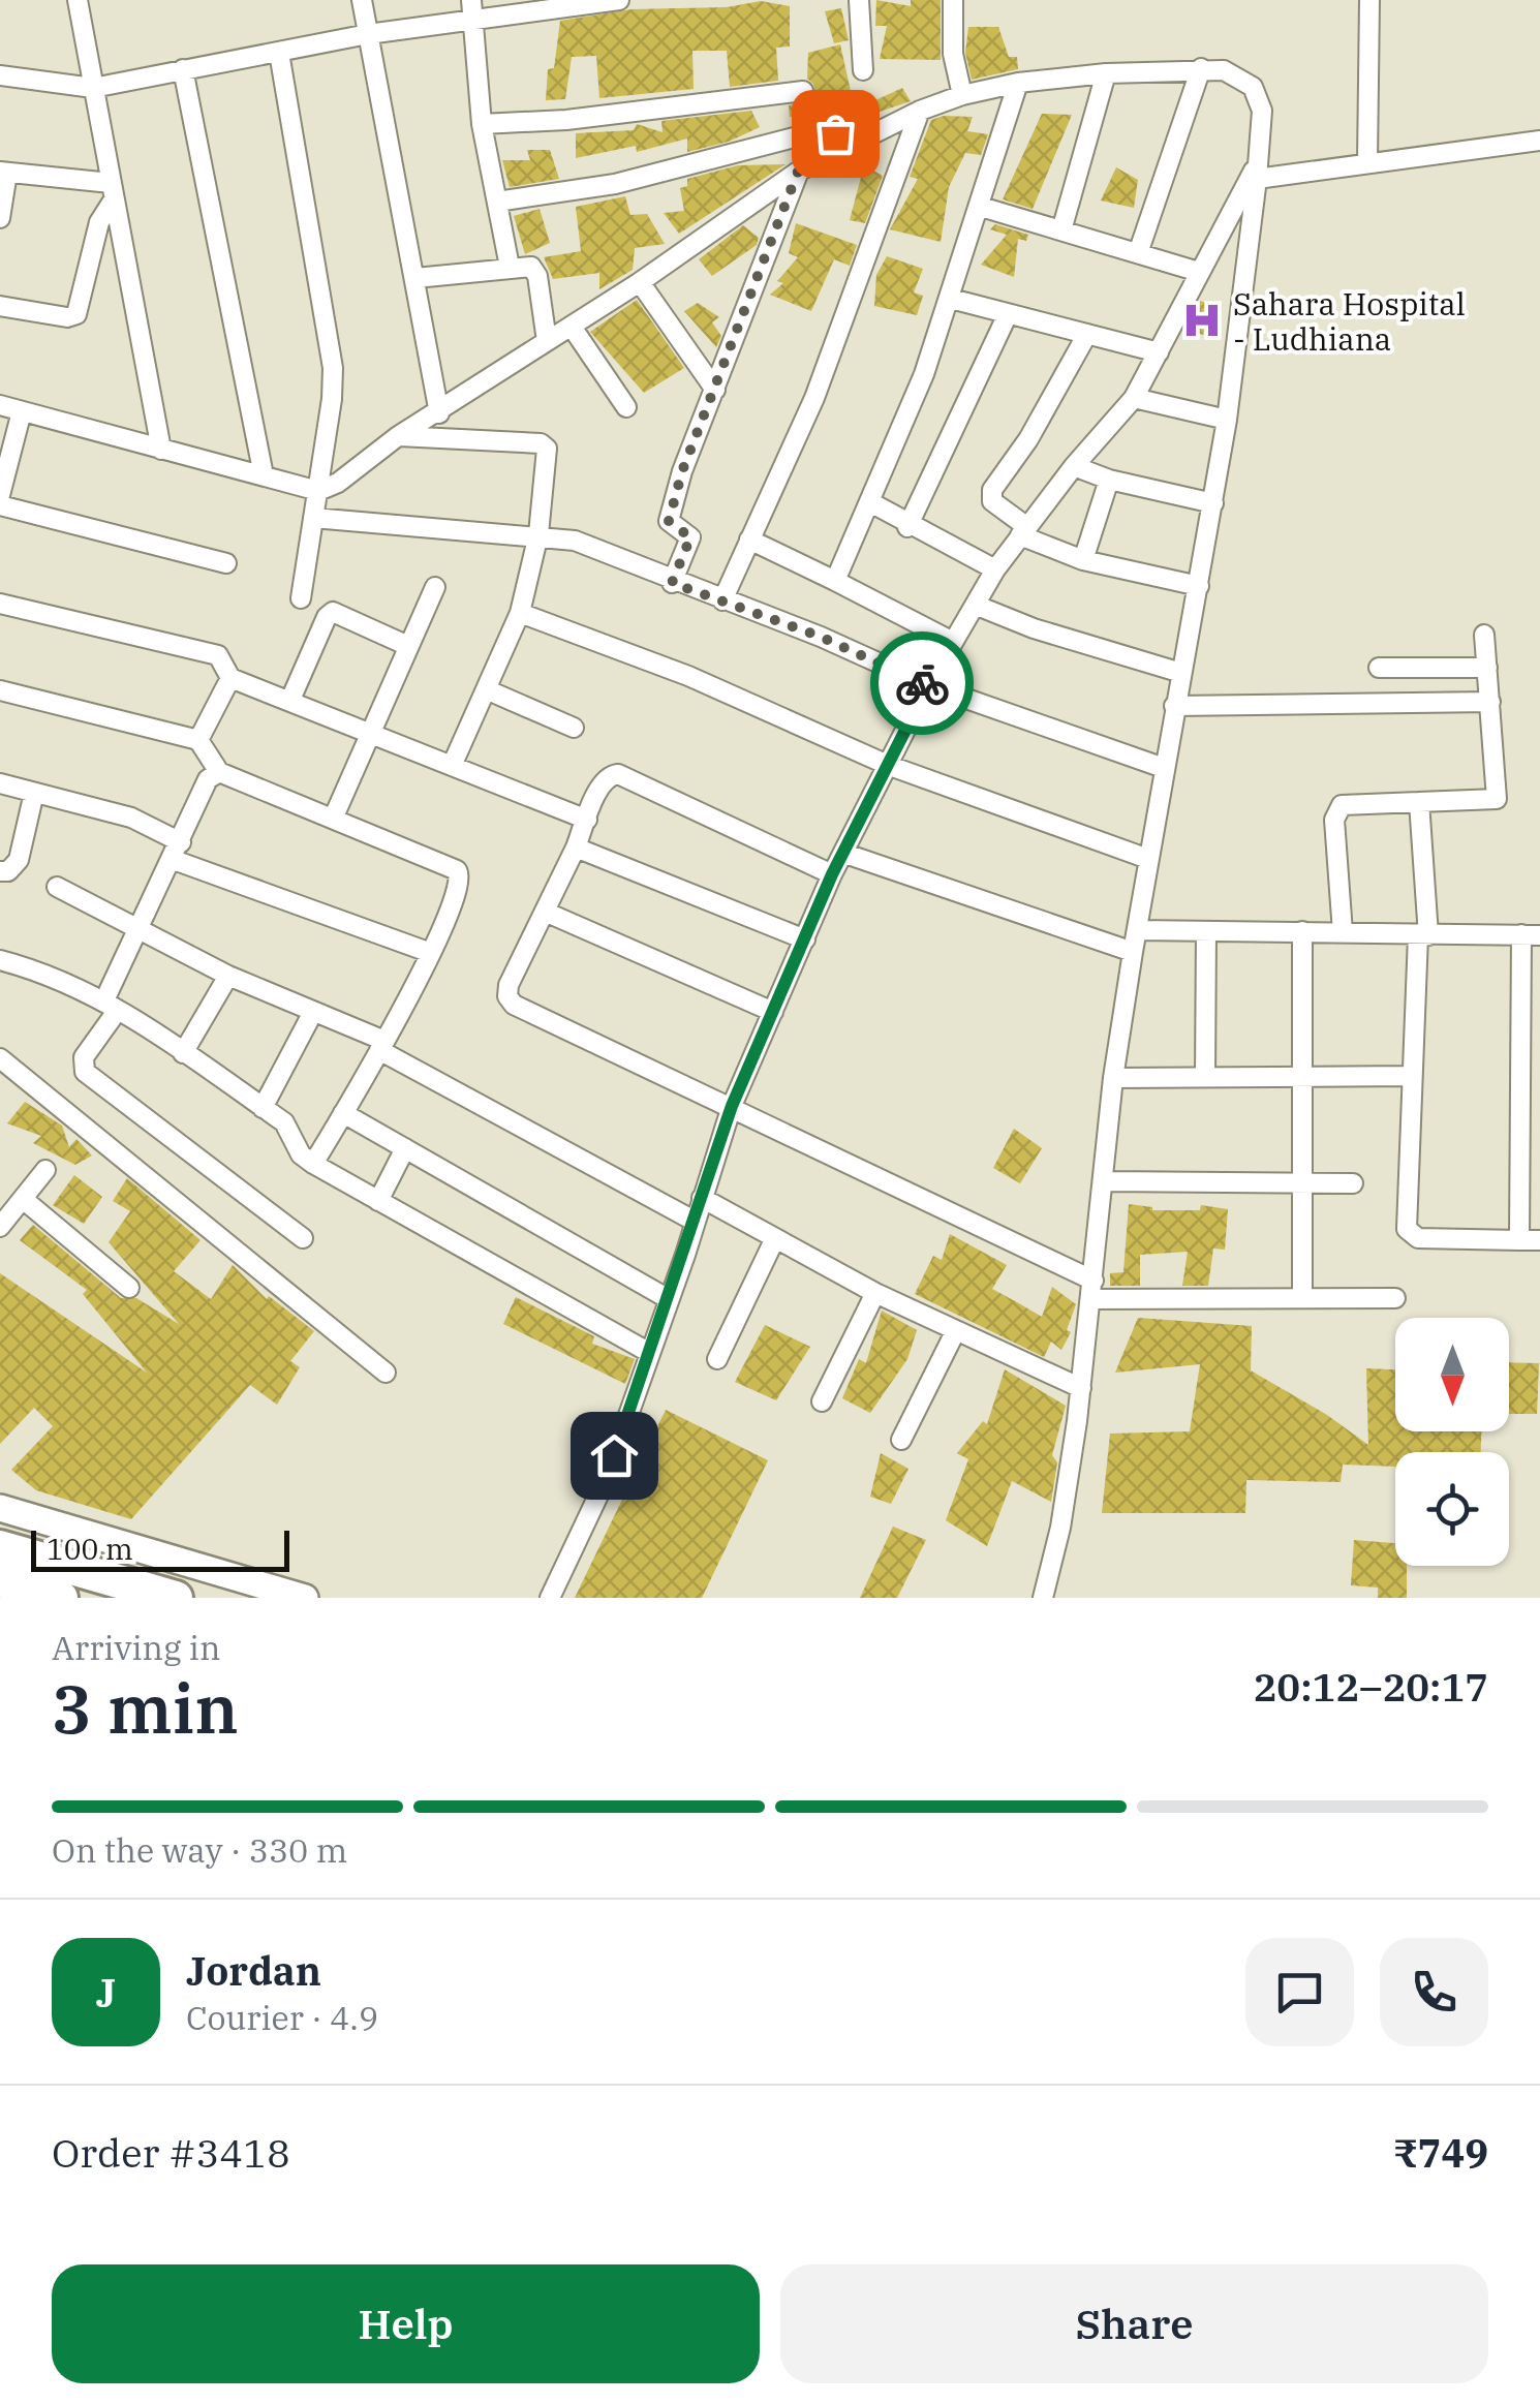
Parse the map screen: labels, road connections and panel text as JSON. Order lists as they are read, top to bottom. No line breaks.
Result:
{"places":{"hospital":["Sahara Hospital - Ludhiana"]},"scale_bar":"100 m","north":"bottom","page":{"scale":"100 m","heading":["3 min","Arriving in","20:12–20:17"],"panel":["Jordan","Courier · 4.9","Order #3418","₹749"],"bar":"On the way · 330 m","round":"J","buttons":["Help","Share"]}}
